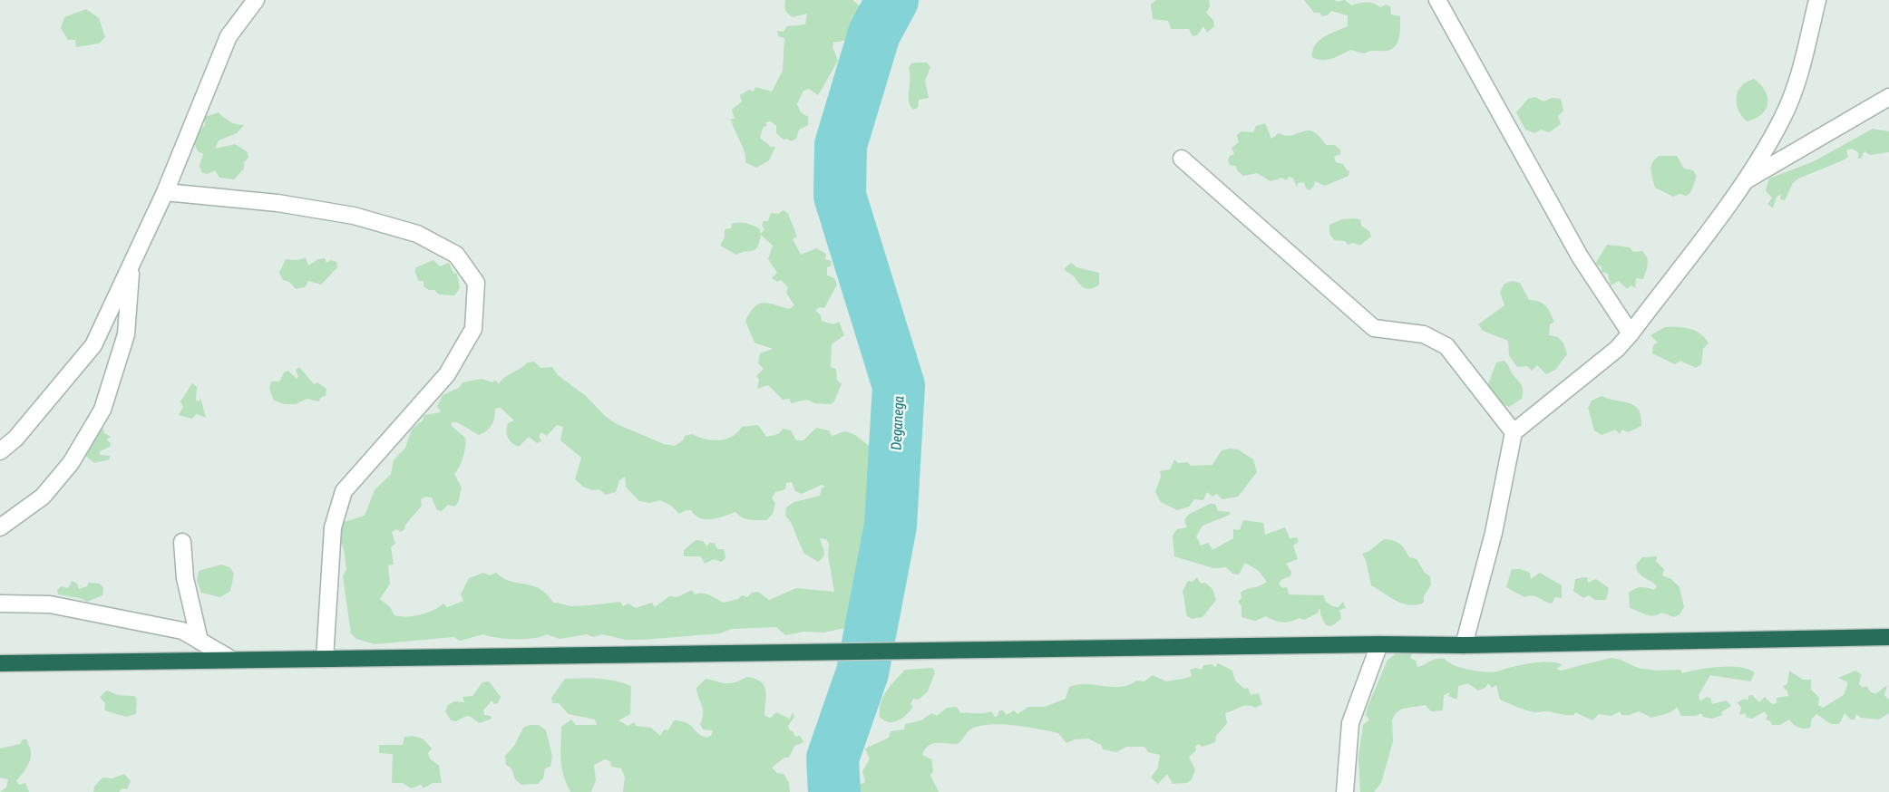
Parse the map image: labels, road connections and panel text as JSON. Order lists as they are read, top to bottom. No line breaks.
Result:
{"water":["Deganega"]}
